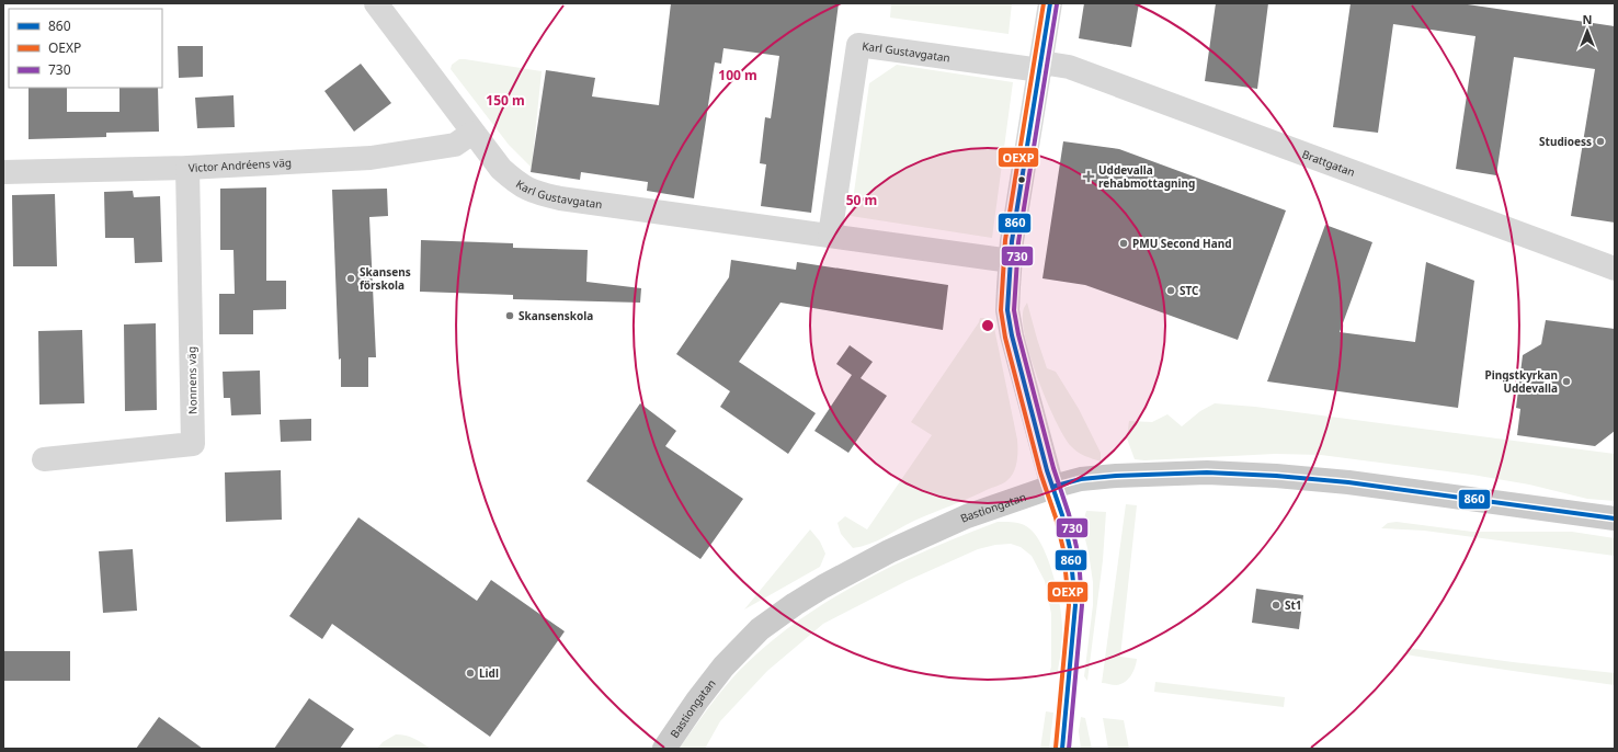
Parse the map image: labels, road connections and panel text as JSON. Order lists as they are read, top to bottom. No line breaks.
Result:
{"streets":{"main road":["Bastiongatan"],"street":["Karl Gustavgatan","Brattgatan","Victor Andréens väg","Nonnens väg"]},"crossings":[["Karl Gustavgatan","Brattgatan"],["Karl Gustavgatan","Victor Andréens väg"],["Victor Andréens väg","Nonnens väg"]],"places":{"other":["Studioess","PMU Second Hand","Skansens förskola","STC","Skansenskola","Pingstkyrkan Uddevalla","St1","Lidl"],"health":["Uddevalla rehabmottagning"]},"lines":["transit line 860","transit line OEXP","transit line 730"],"legend":["860","OEXP","730"],"north":"top","rings":["100 m","150 m","50 m"]}
